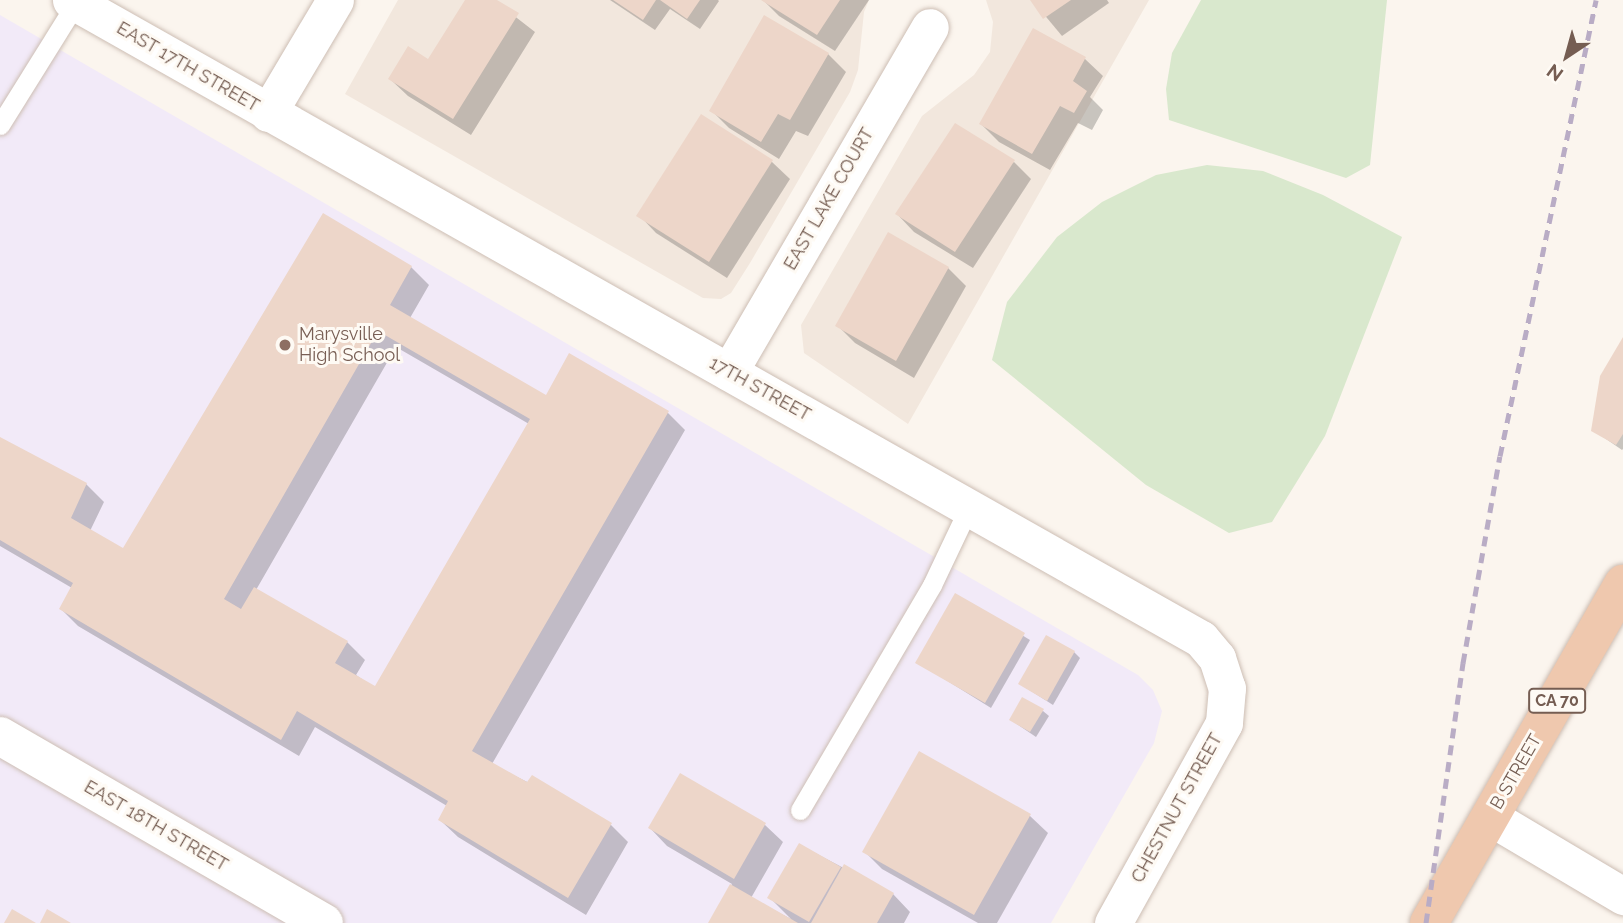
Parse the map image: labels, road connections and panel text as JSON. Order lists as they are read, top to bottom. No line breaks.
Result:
{"streets":{"highway":["CA 70","B STREET"],"street":["EAST 17TH STREET","EAST LAKE COURT","17TH STREET","CHESTNUT STREET","EAST 18TH STREET"]},"crossings":[["EAST 17TH STREET","17TH STREET"],["EAST LAKE COURT","17TH STREET"],["17TH STREET","CHESTNUT STREET"]],"places":["Marysville High School"],"north":"bottom left"}
